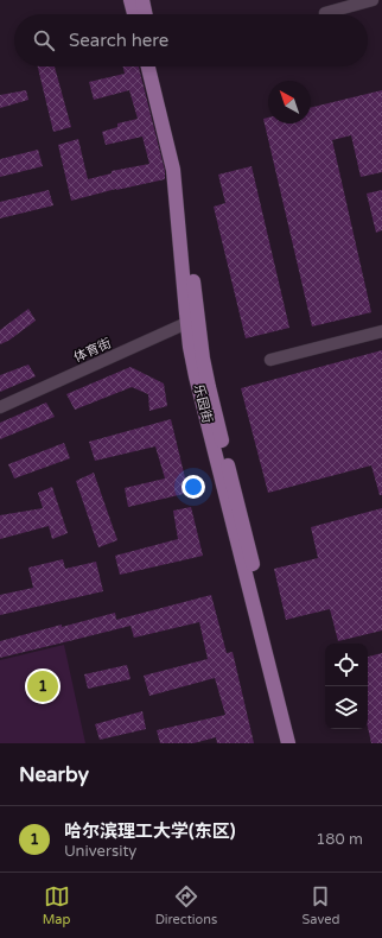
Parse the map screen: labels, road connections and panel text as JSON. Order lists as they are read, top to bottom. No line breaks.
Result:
{"streets":{"main road":["乐园街"],"street":["体育街"]},"crossings":[["体育街","乐园街"]],"north":"top left","page":{"search":"Search here","pins":"1","heading":"Nearby","list":[{"mark":"1","name":"哈尔滨理工大学(东区)","note":"University","value":"180 m"}],"nav":["Map","Directions","Saved"]}}
